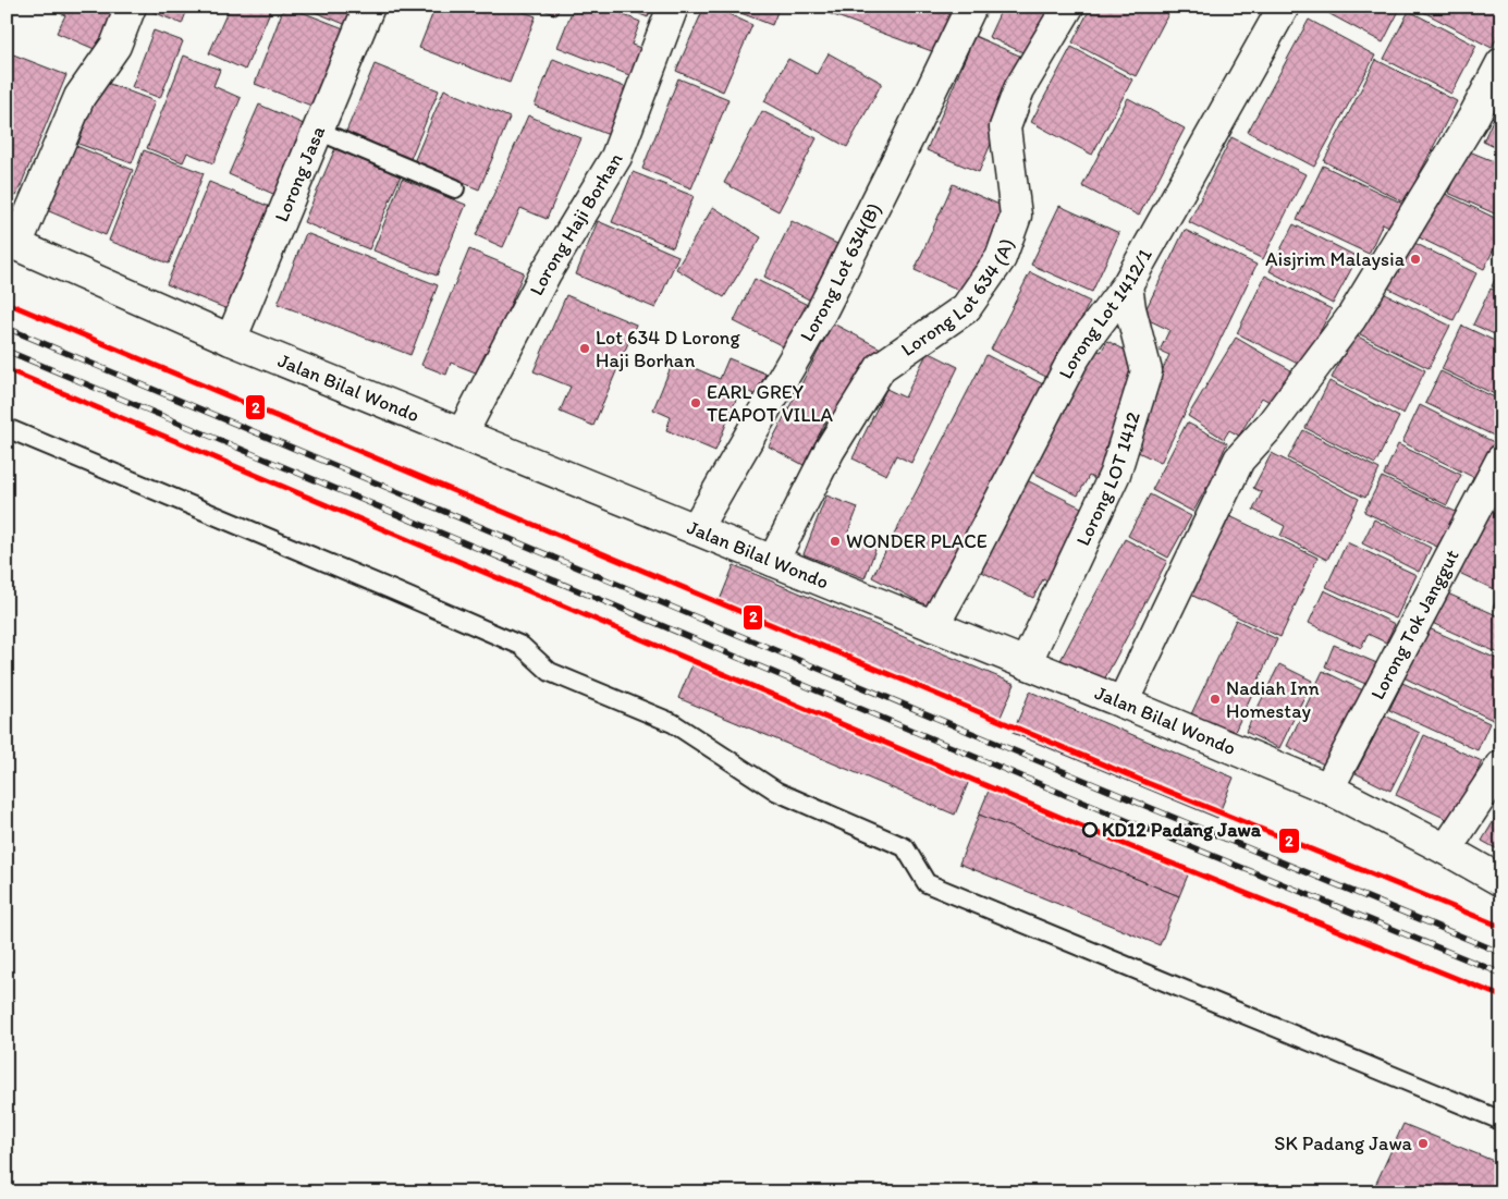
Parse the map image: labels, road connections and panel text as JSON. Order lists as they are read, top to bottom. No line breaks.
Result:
{"streets":{"street":["Lorong Jasa","Lorong Haji Borhan","Lorong Lot 634(B)","Lorong Lot 634 (A)","Lorong Lot 1412/1","Jalan Bilal Wondo","Lorong LOT 1412","Lorong Tok Janggut"]},"crossings":[["Lorong Jasa","Jalan Bilal Wondo"],["Lorong Haji Borhan","Jalan Bilal Wondo"],["Lorong Lot 634(B)","Jalan Bilal Wondo"],["Lorong Lot 634 (A)","Jalan Bilal Wondo"],["Lorong Lot 1412/1","Jalan Bilal Wondo"],["Lorong Lot 1412/1","Lorong LOT 1412"],["Jalan Bilal Wondo","Lorong LOT 1412"],["Jalan Bilal Wondo","Lorong Tok Janggut"]],"places":["Aisjrim Malaysia","Lot 634 D Lorong Haji Borhan","EARL GREY TEAPOT VILLA","WONDER PLACE","Nadiah Inn Homestay","KD12 Padang Jawa","SK Padang Jawa"],"lines":["transit line 2"]}
